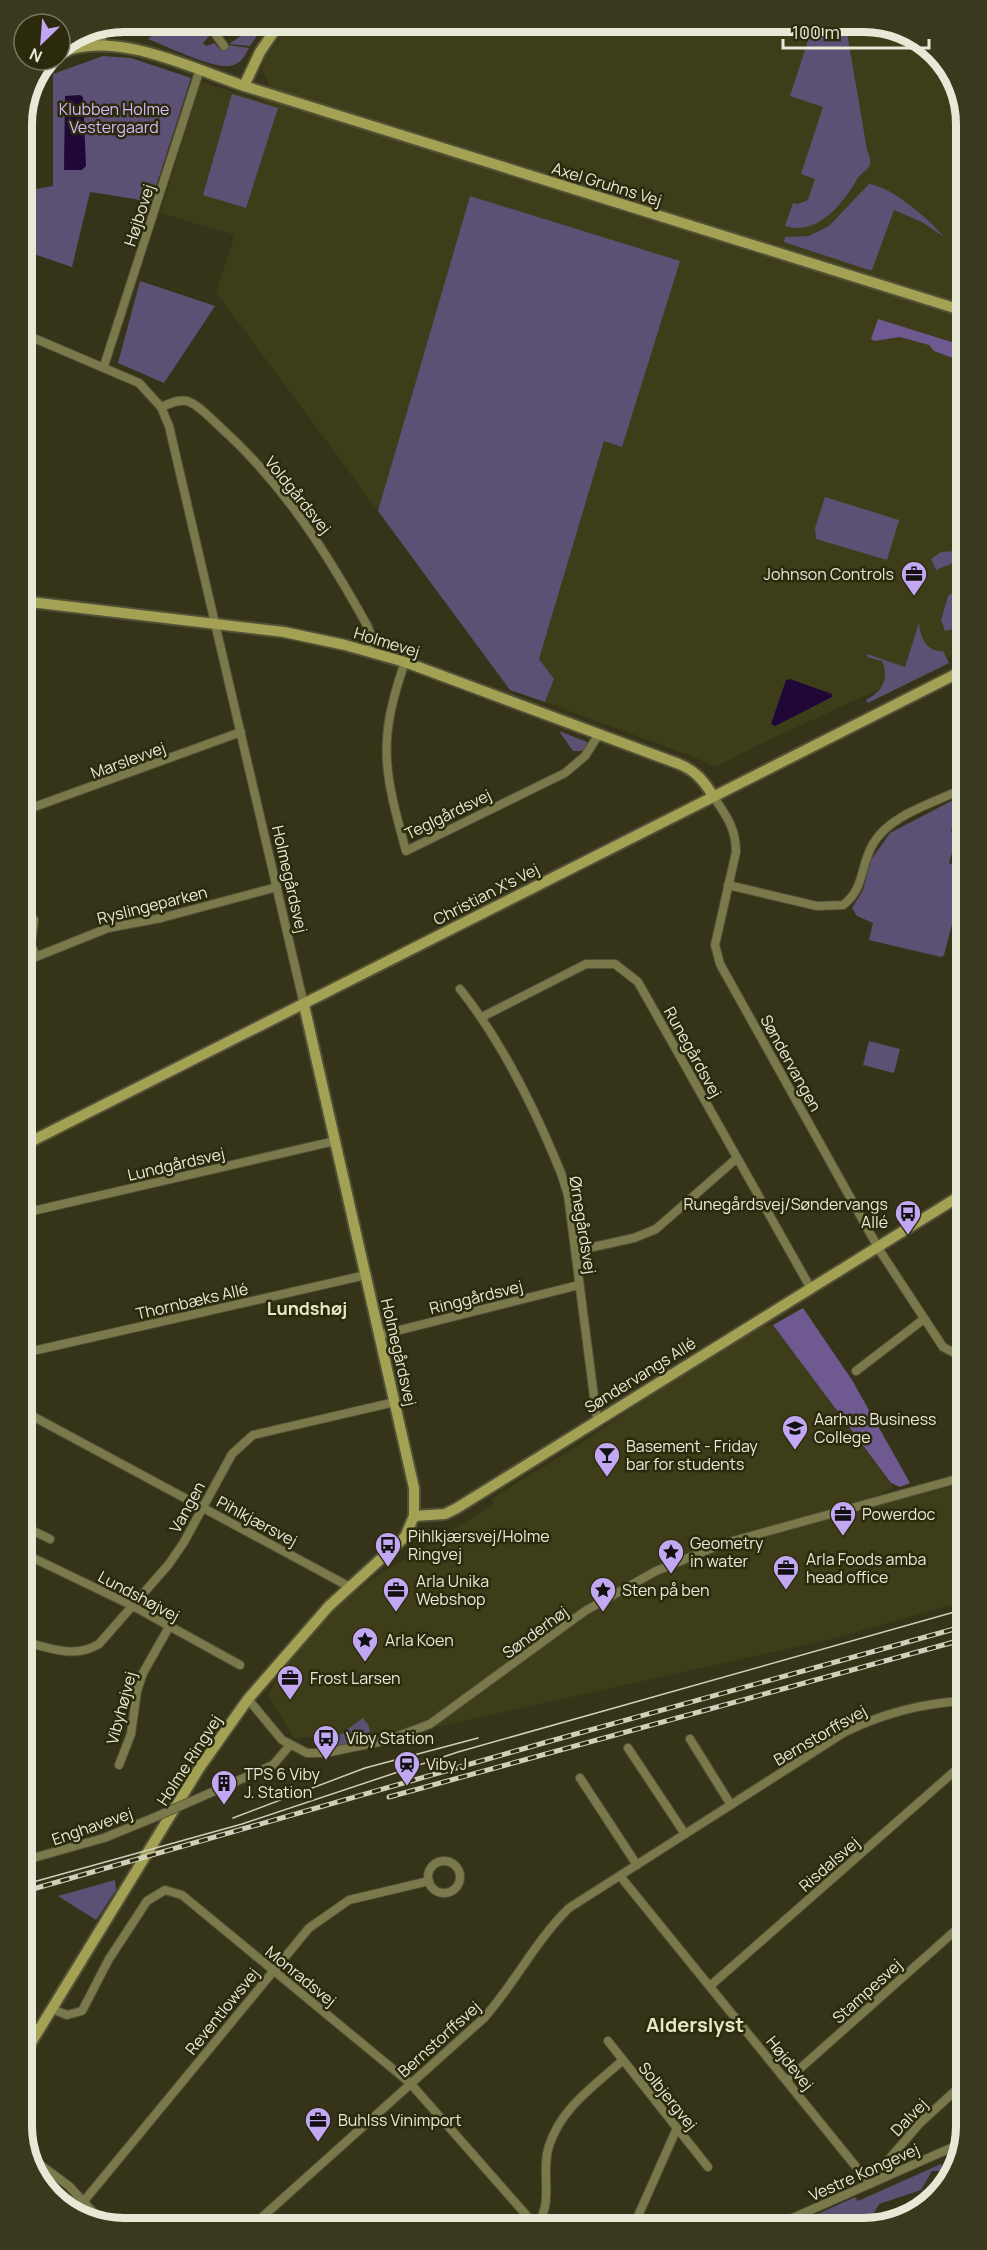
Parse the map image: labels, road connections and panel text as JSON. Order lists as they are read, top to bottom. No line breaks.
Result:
{"streets":{"street":["Axel Gruhns Vej","Højbovej","Voldgårdsvej","Holmevej","Marslevvej","Teglgårdsvej","Holmegårdsvej","Christian X's Vej","Ryslingeparken","Runegårdsvej","Søndervangen","Lundgårdsvej","Ørnegårdsvej","Ringgårdsvej","Thornbæks Allé","Søndervangs Allé","Vangen","Pihlkjærsvej","Lundshøjvej","Sønderhøj","Vibyhøjvej","Bernstorffsvej","Holme Ringvej","Enghavevej","Risdalsvej","Monradsvej","Stampesvej","Reventlowsvej","Højdevej","Solbjergvej","Dalvej","Vestre Kongevej"]},"crossings":[["Axel Gruhns Vej","Højbovej"],["Højbovej","Holmegårdsvej"],["Voldgårdsvej","Holmevej"],["Voldgårdsvej","Holmegårdsvej"],["Holmevej","Teglgårdsvej"],["Holmevej","Holmegårdsvej"],["Holmevej","Christian X's Vej"],["Holmevej","Søndervangen"],["Marslevvej","Holmegårdsvej"],["Holmegårdsvej","Christian X's Vej"],["Holmegårdsvej","Ryslingeparken"],["Holmegårdsvej","Lundgårdsvej"],["Holmegårdsvej","Ringgårdsvej"],["Holmegårdsvej","Thornbæks Allé"],["Holmegårdsvej","Søndervangs Allé"],["Holmegårdsvej","Vangen"],["Holmegårdsvej","Holme Ringvej"],["Christian X's Vej","Søndervangen"],["Runegårdsvej","Ørnegårdsvej"],["Runegårdsvej","Søndervangs Allé"],["Søndervangen","Søndervangs Allé"],["Ørnegårdsvej","Ringgårdsvej"],["Ørnegårdsvej","Søndervangs Allé"],["Søndervangs Allé","Holme Ringvej"],["Vangen","Pihlkjærsvej"],["Vangen","Lundshøjvej"],["Pihlkjærsvej","Holme Ringvej"],["Lundshøjvej","Vibyhøjvej"],["Sønderhøj","Holme Ringvej"],["Sønderhøj","Enghavevej"],["Bernstorffsvej","Monradsvej"],["Bernstorffsvej","Højdevej"],["Holme Ringvej","Monradsvej"],["Risdalsvej","Højdevej"],["Monradsvej","Reventlowsvej"],["Stampesvej","Højdevej"],["Højdevej","Vestre Kongevej"],["Dalvej","Vestre Kongevej"]],"districts":["Lundshøj","Alderslyst"],"parks":["Klubben Holme Vestergaard"],"places":{"office":["Johnson Controls","Powerdoc","Arla Foods amba head office","Arla Unika Webshop","Frost Larsen","Buhlss Vinimport"],"bus stop":["Runegårdsvej/Søndervangs Allé","Pihlkjærsvej/Holme Ringvej","Viby Station"],"school or university":["Aarhus Business College"],"bar":["Basement - Friday bar for students"],"place":["Geometry in water","Sten på ben","Arla Koen"],"station":["Viby J"],"building":["TPS 6 Viby J. Station"]},"scale_bar":"100 m","north":"bottom left"}
